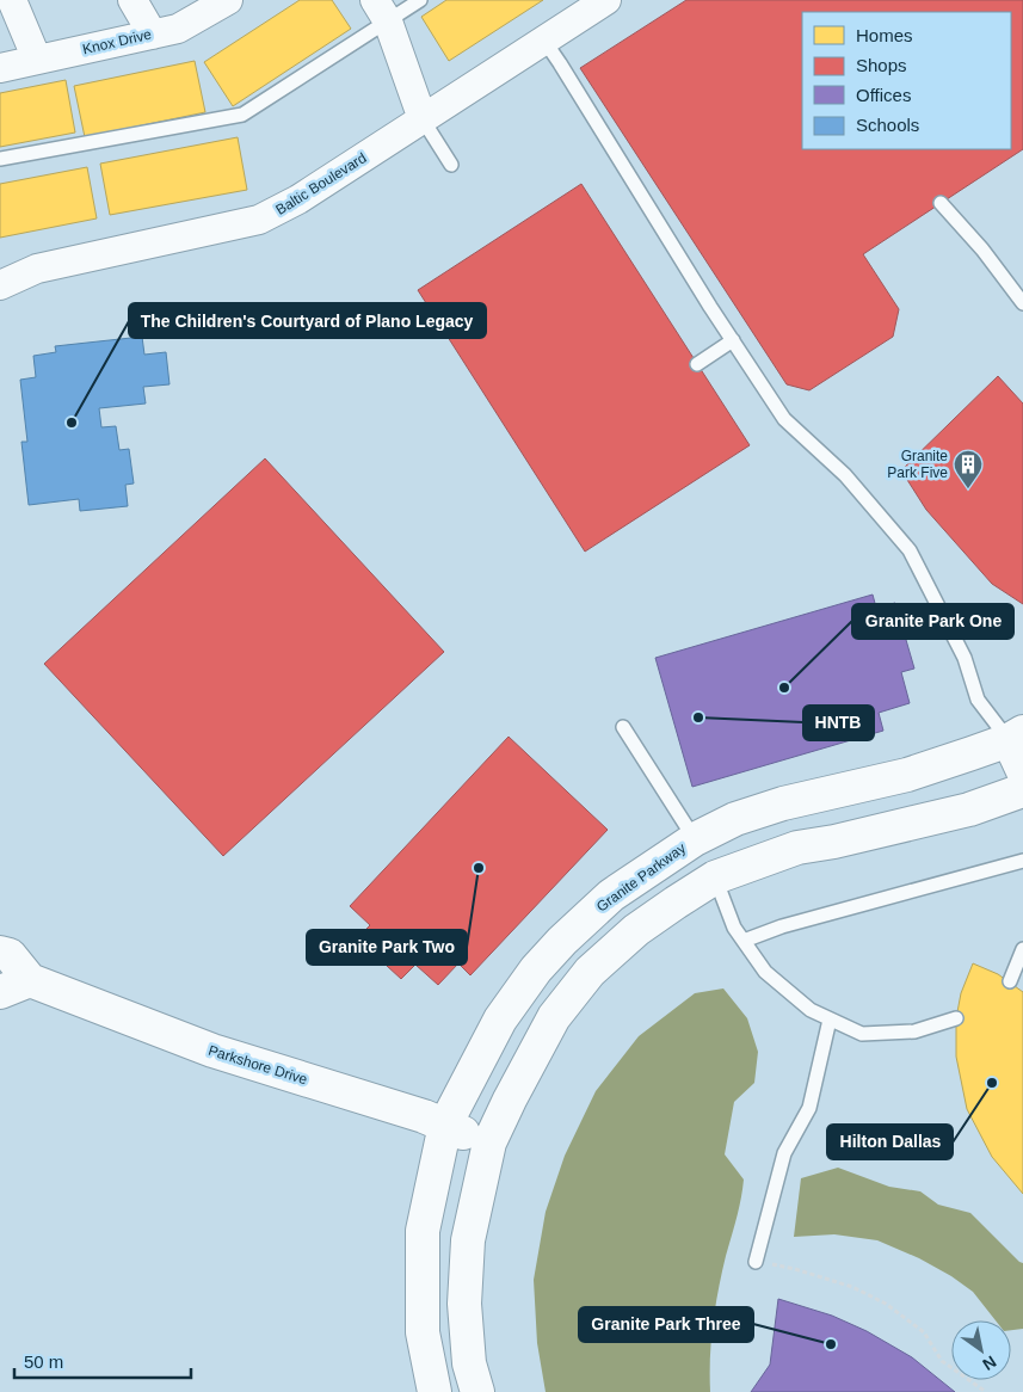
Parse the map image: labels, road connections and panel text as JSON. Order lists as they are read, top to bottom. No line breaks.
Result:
{"streets":{"street":["Knox Drive","Baltic Boulevard","Granite Parkway","Parkshore Drive"]},"crossings":[["Granite Parkway","Parkshore Drive"]],"places":{"other":["The Children's Courtyard of Plano Legacy","Granite Park One","HNTB","Granite Park Two","Hilton Dallas","Granite Park Three"],"building":["Granite Park Five"]},"legend":["Homes","Shops","Offices","Schools"],"scale_bar":"50 m","north":"bottom right"}
